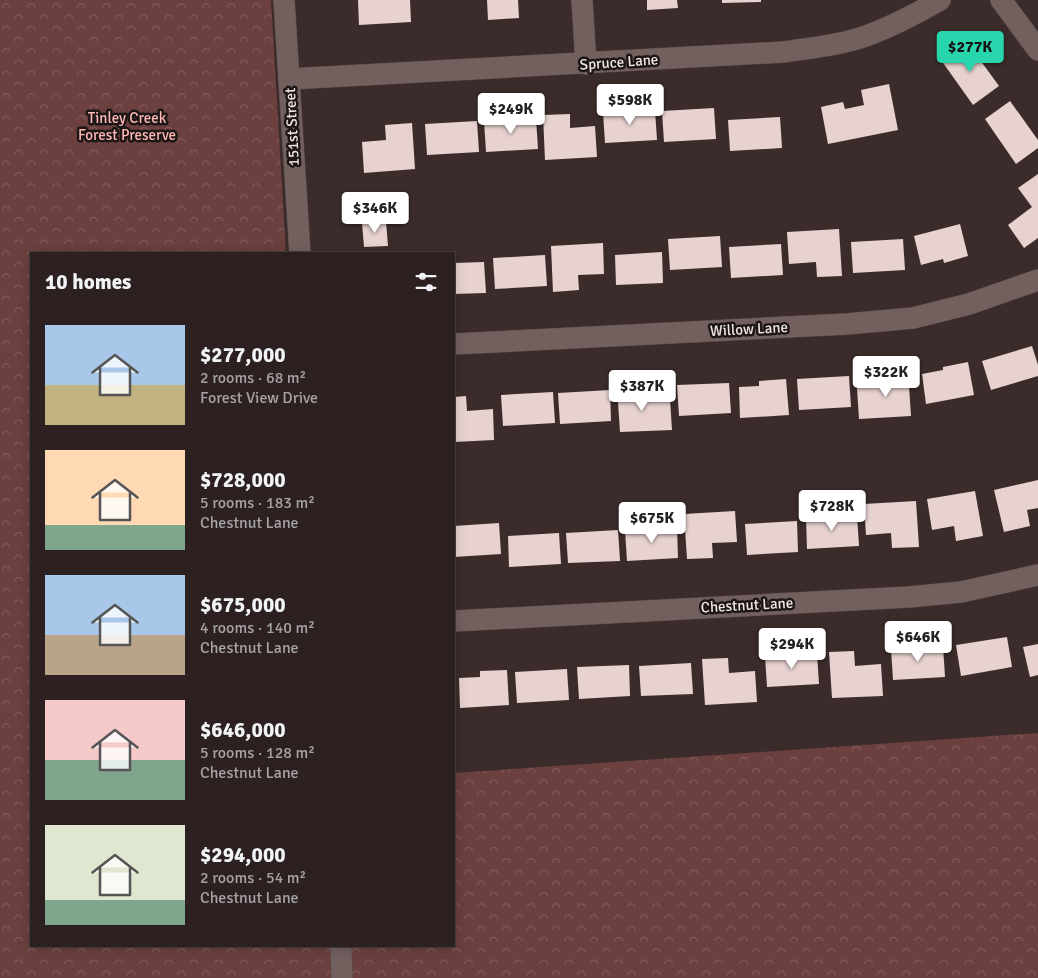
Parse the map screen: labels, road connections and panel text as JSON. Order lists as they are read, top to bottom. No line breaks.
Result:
{"streets":{"street":["Spruce Lane","151st Street","Willow Lane","Chestnut Lane"]},"crossings":[["Spruce Lane","151st Street"]],"parks":["Tinley Creek Forest Preserve"],"page":{"price":["$277K","$598K","$249K","$346K","$322K","$387K","$728K","$675K","$646K","$294K"],"heading":"10 homes","list":[{"name":"$277,000","note":"2 rooms · 68 m² · Forest View Drive"},{"name":"$728,000","note":"5 rooms · 183 m² · Chestnut Lane"},{"name":"$675,000","note":"4 rooms · 140 m² · Chestnut Lane"},{"name":"$646,000","note":"5 rooms · 128 m² · Chestnut Lane"},{"name":"$294,000","note":"2 rooms · 54 m² · Chestnut Lane"}]}}
